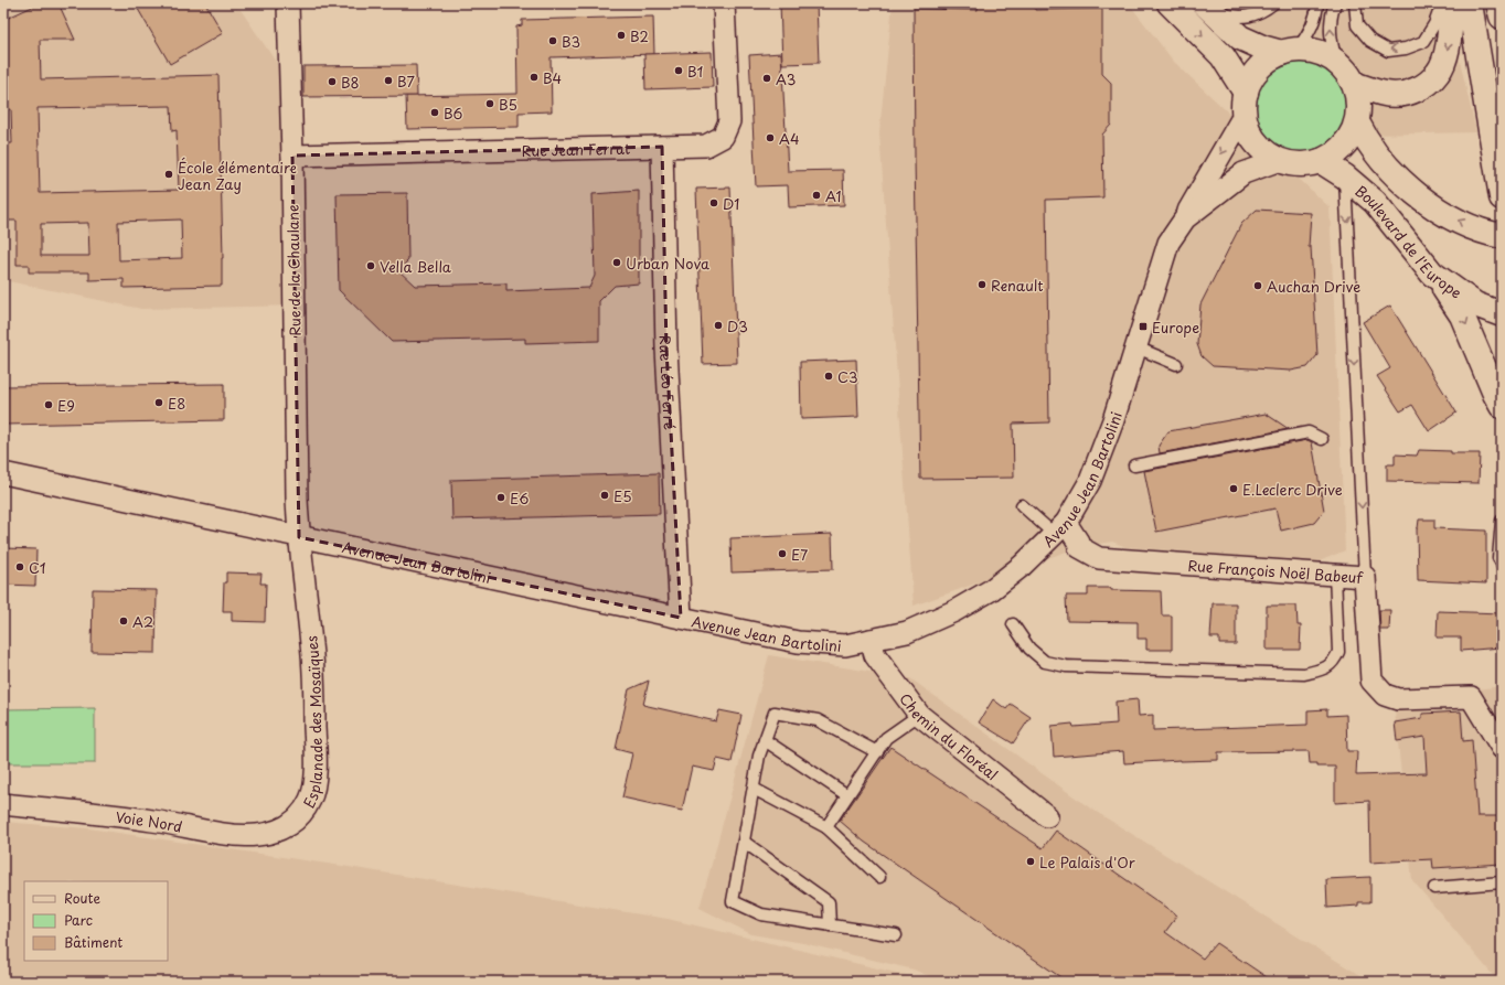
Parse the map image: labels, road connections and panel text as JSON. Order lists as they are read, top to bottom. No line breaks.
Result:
{"streets":{"street":["Rue Jean Ferrat","Boulevard de l'Europe","Rue de la Chaulane","Rue Léo Ferré","Avenue Jean Bartolini","Rue François Noël Babeuf","Esplanade des Mosaïques","Chemin du Floréal","Voie Nord"]},"crossings":[["Rue Jean Ferrat","Rue de la Chaulane"],["Rue Jean Ferrat","Rue Léo Ferré"],["Boulevard de l'Europe","Avenue Jean Bartolini"],["Rue de la Chaulane","Avenue Jean Bartolini"],["Rue de la Chaulane","Esplanade des Mosaïques"],["Rue Léo Ferré","Avenue Jean Bartolini"],["Avenue Jean Bartolini","Rue François Noël Babeuf"],["Avenue Jean Bartolini","Esplanade des Mosaïques"],["Avenue Jean Bartolini","Chemin du Floréal"],["Esplanade des Mosaïques","Voie Nord"]],"places":{"other":["B2","B3","B1","B4","A3","B7","B8","B5","B6","A4","École élémentaire Jean Zay","A1","D1","Urban Nova","Vella Bella","Renault","Auchan Drive","D3","C3","E8","E9","E.Leclerc Drive","E5","E6","E7","C1","A2","Le Palais d'Or"],"transit":["Europe"]},"legend":["Route","Parc","Bâtiment"]}
